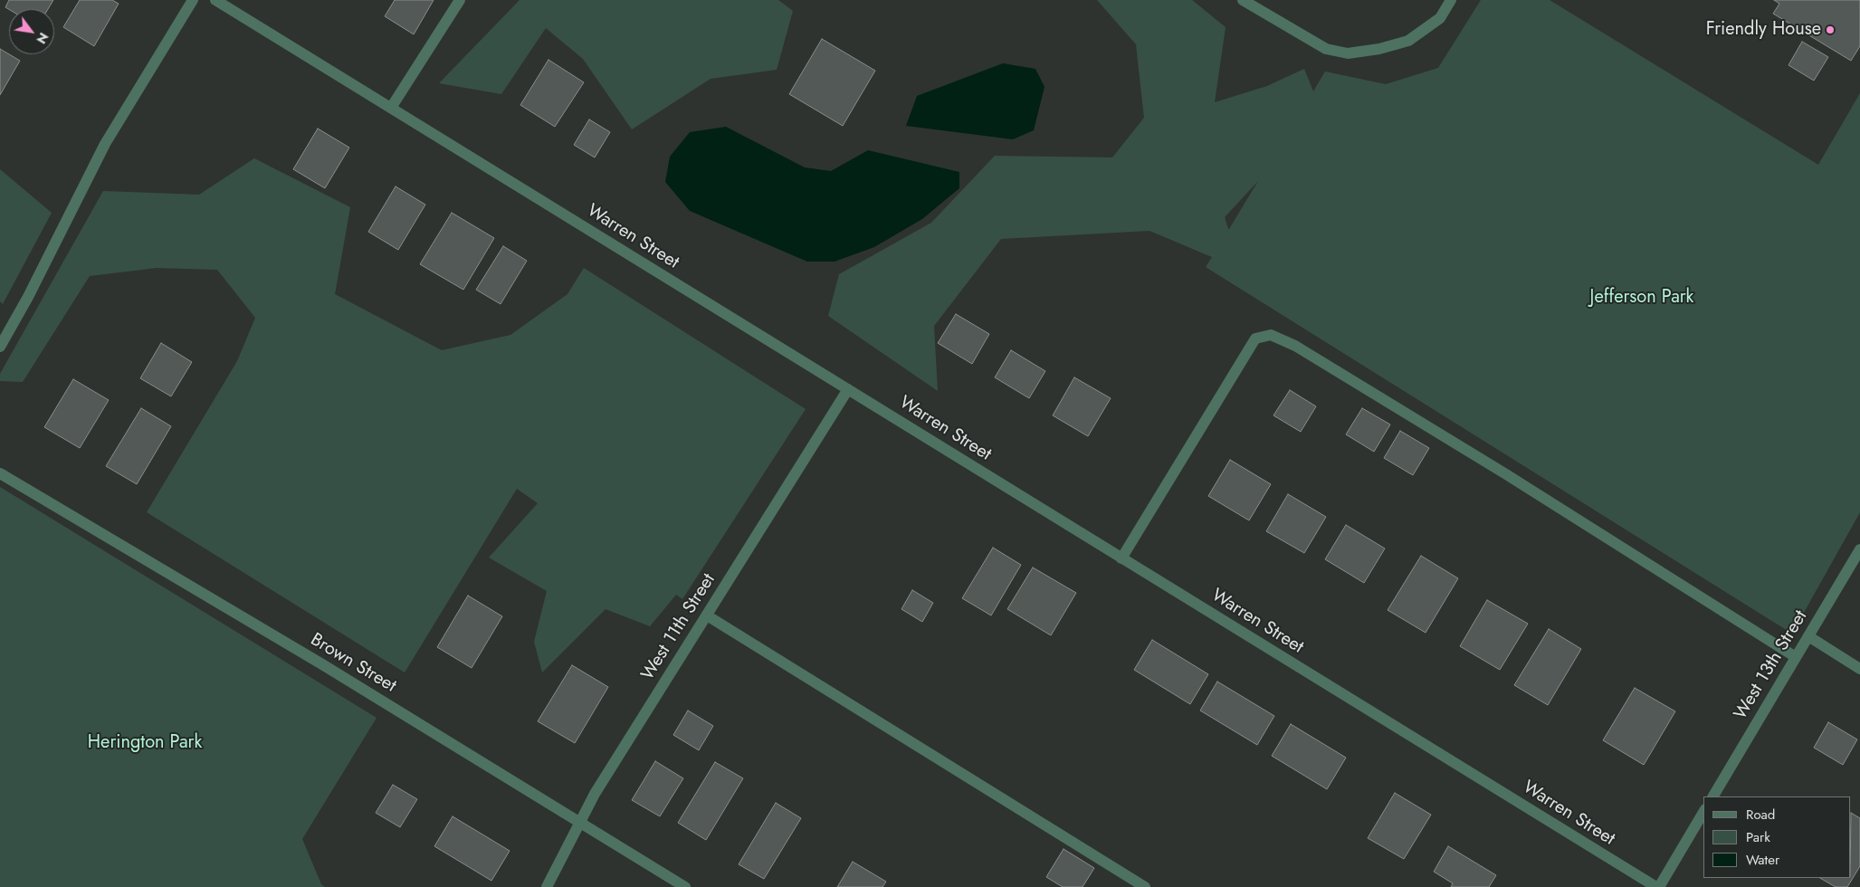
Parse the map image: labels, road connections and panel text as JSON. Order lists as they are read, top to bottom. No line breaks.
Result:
{"streets":{"street":["Warren Street","West 11th Street","Brown Street","West 13th Street"]},"crossings":[["Warren Street","West 11th Street"],["West 11th Street","Brown Street"]],"parks":["Jefferson Park","Herington Park"],"places":["Friendly House"],"legend":["Road","Park","Water"],"north":"bottom right"}
